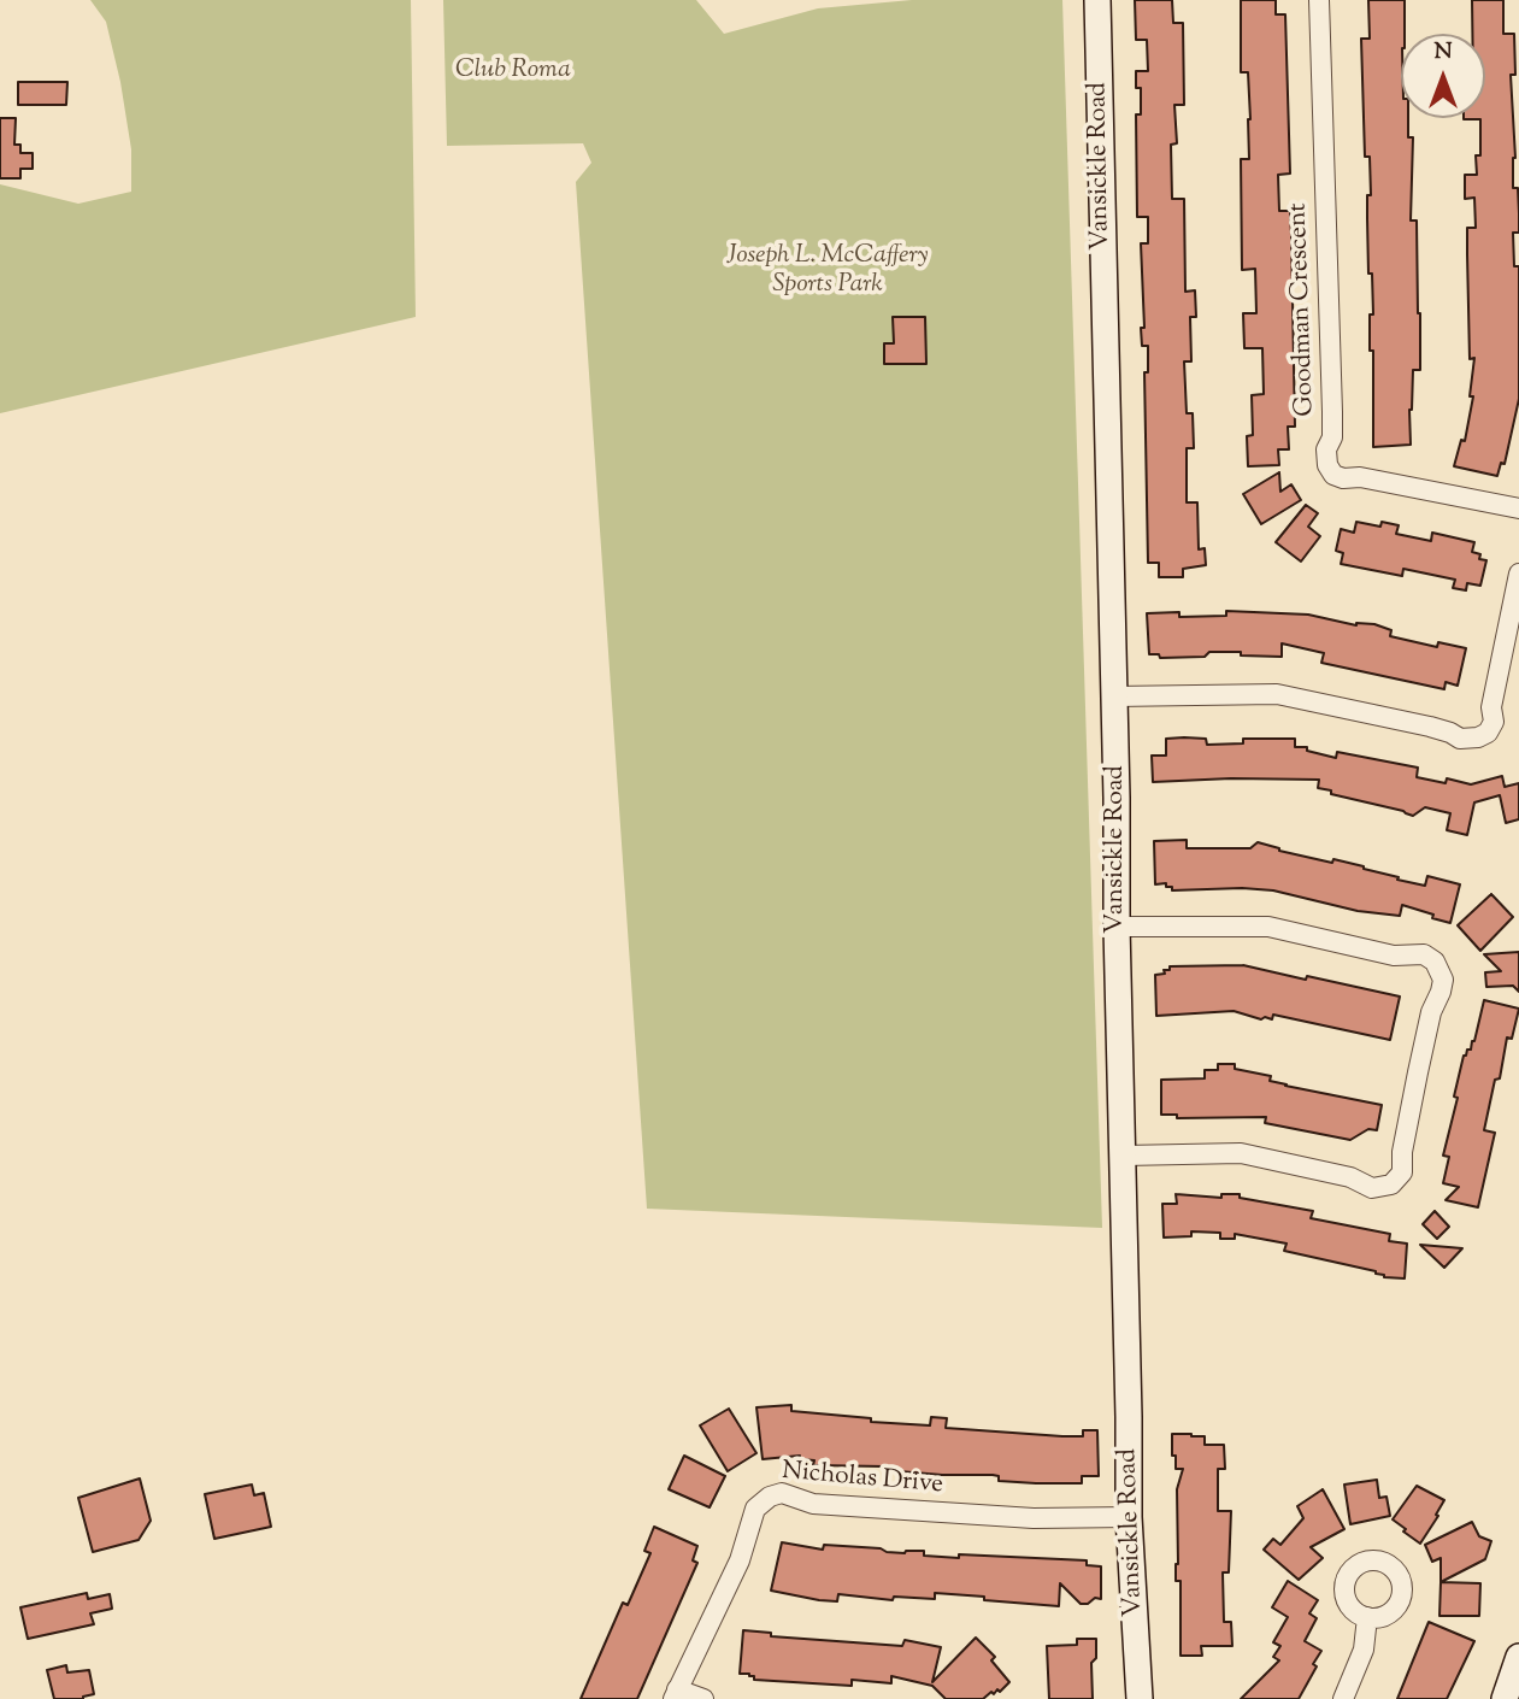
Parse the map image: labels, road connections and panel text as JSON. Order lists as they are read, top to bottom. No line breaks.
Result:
{"streets":{"street":["Vansickle Road","Goodman Crescent","Nicholas Drive"]},"crossings":[["Vansickle Road","Nicholas Drive"]],"parks":["Club Roma","Joseph L. McCaffery Sports Park"],"north":"top"}
